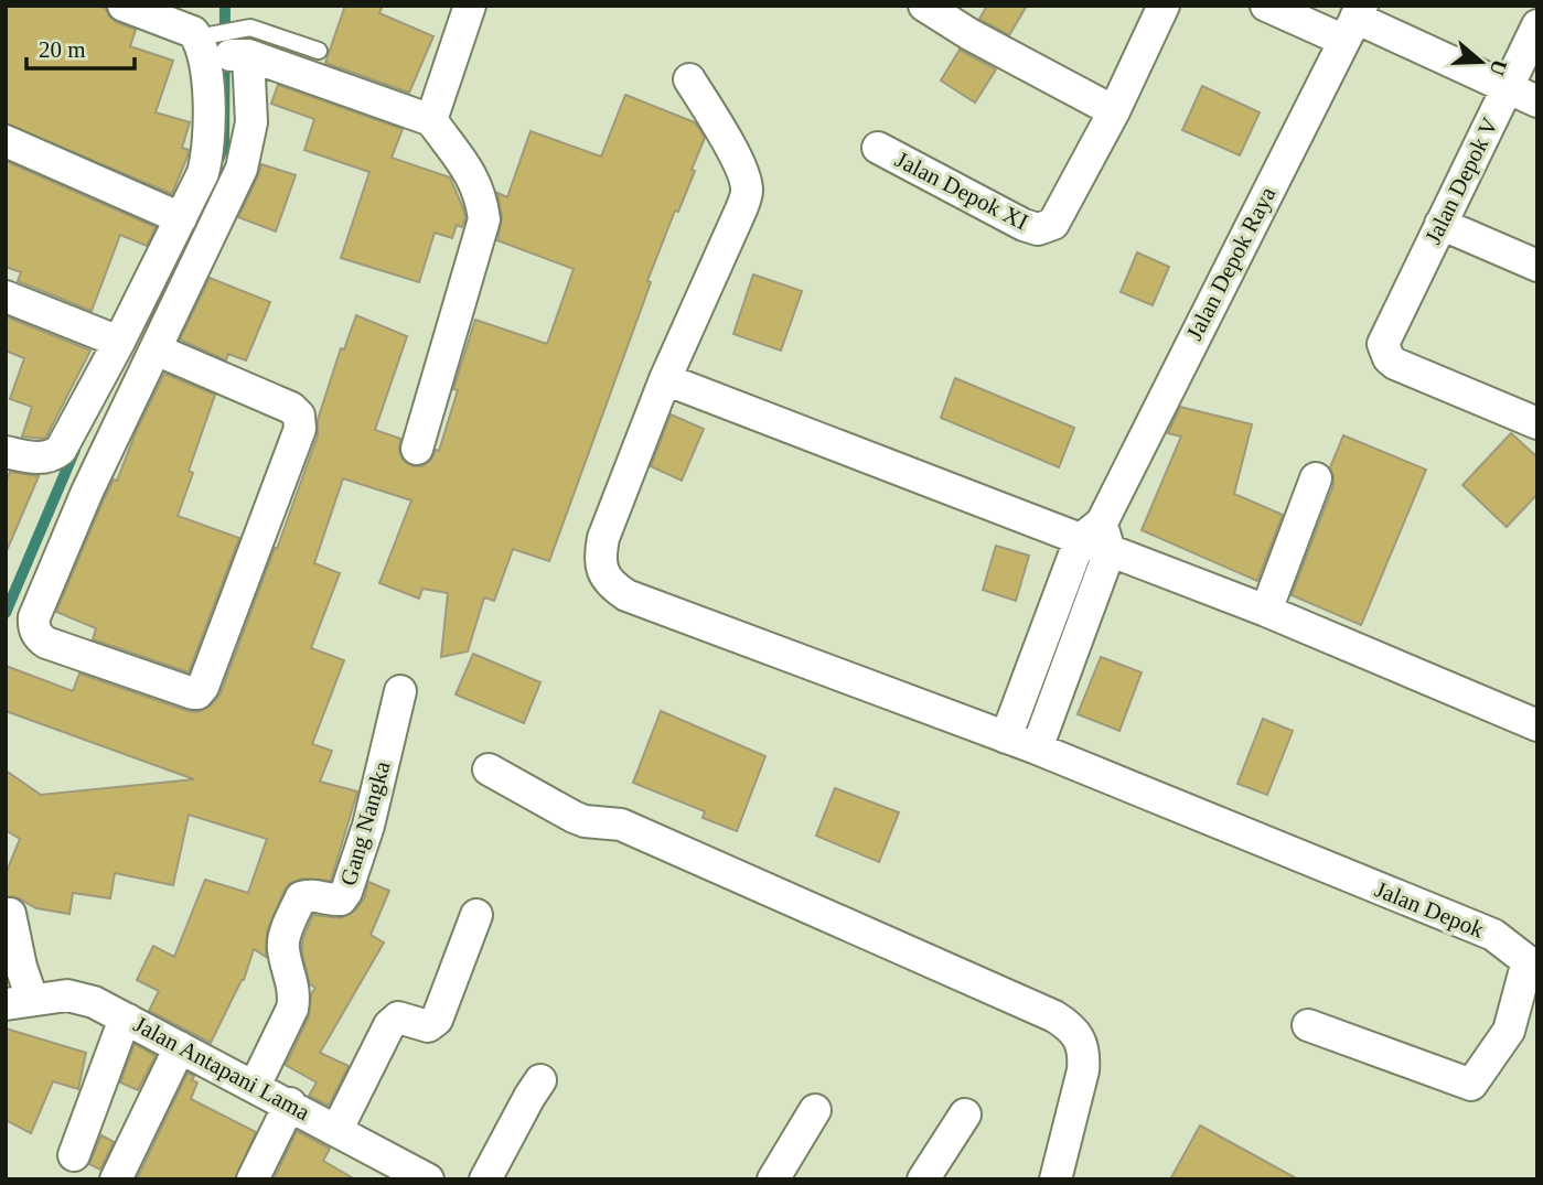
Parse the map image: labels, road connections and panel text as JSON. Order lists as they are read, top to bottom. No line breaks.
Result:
{"streets":{"street":["Jalan Depok V","Jalan Depok XI","Jalan Depok Raya","Gang Nangka","Jalan Depok","Jalan Antapani Lama"]},"crossings":[["Gang Nangka","Jalan Antapani Lama"]],"scale_bar":"20 m","north":"right"}
